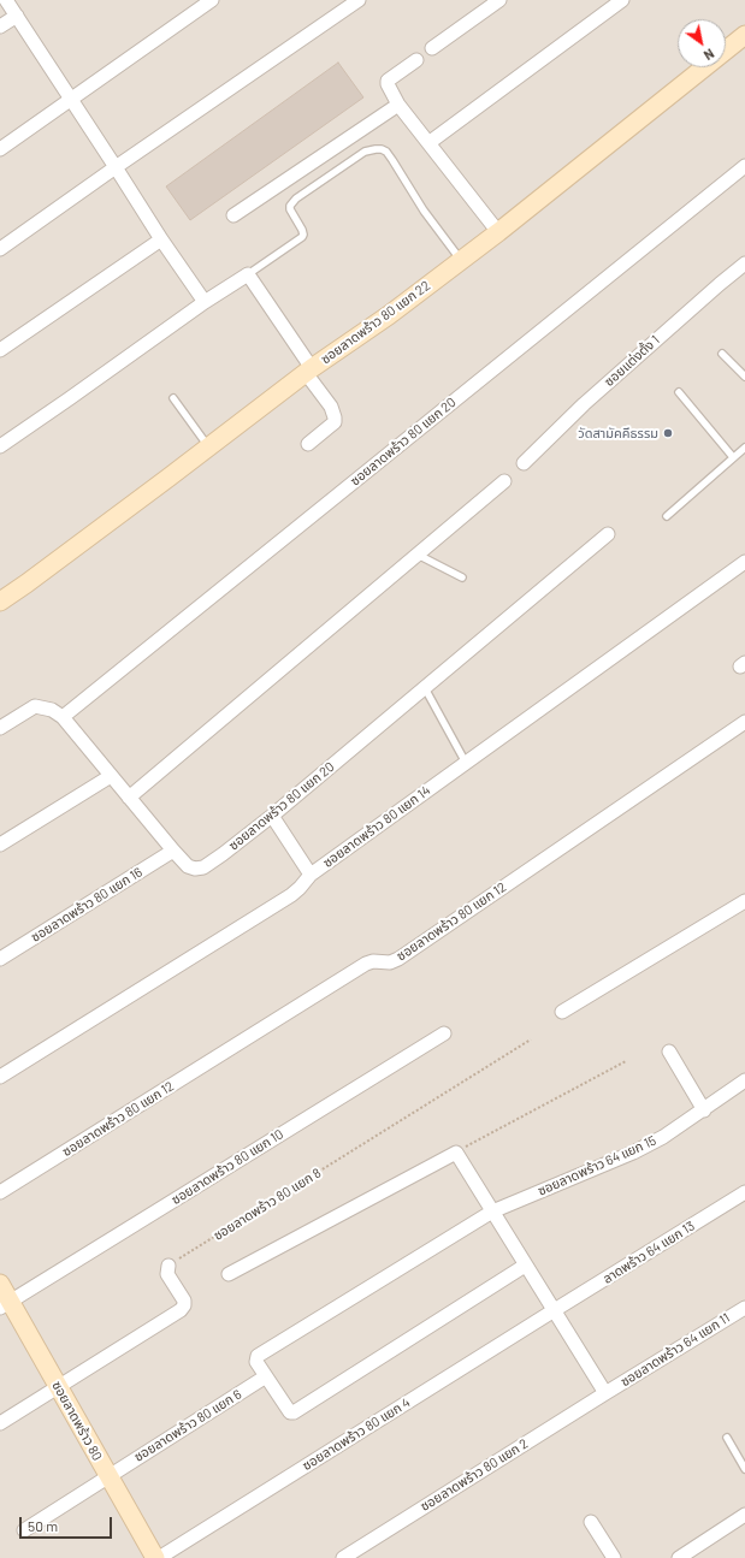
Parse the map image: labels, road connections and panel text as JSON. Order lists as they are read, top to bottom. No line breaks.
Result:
{"streets":{"street":["ซอยลาดพร้าว 80 แยก 22","ซอยแต่งตั้ง 1","ซอยลาดพร้าว 80 แยก 20","ซอยลาดพร้าว 80 แยก 14","ซอยลาดพร้าว 80 แยก 16","ซอยลาดพร้าว 80 แยก 12","ซอยลาดพร้าว 64 แยก 15","ซอยลาดพร้าว 80 แยก 10","ลาดพร้าว 64 แยก 13","ซอยลาดพร้าว 64 แยก 11","ซอยลาดพร้าว 80","ซอยลาดพร้าว 80 แยก 6","ซอยลาดพร้าว 80 แยก 4","ซอยลาดพร้าว 80 แยก 2"],"path":["ซอยลาดพร้าว 80 แยก 8"]},"crossings":[["ซอยลาดพร้าว 80 แยก 20","ซอยลาดพร้าว 80 แยก 16"],["ซอยลาดพร้าว 64 แยก 15","ซอยลาดพร้าว 80 แยก 6"],["ซอยลาดพร้าว 80 แยก 10","ซอยลาดพร้าว 80"],["ลาดพร้าว 64 แยก 13","ซอยลาดพร้าว 80 แยก 4"],["ซอยลาดพร้าว 64 แยก 11","ซอยลาดพร้าว 80 แยก 2"],["ซอยลาดพร้าว 80","ซอยลาดพร้าว 80 แยก 6"],["ซอยลาดพร้าว 80","ซอยลาดพร้าว 80 แยก 4"]],"places":["วัดสามัคคีธรรม"],"scale_bar":"50 m","north":"bottom right"}
